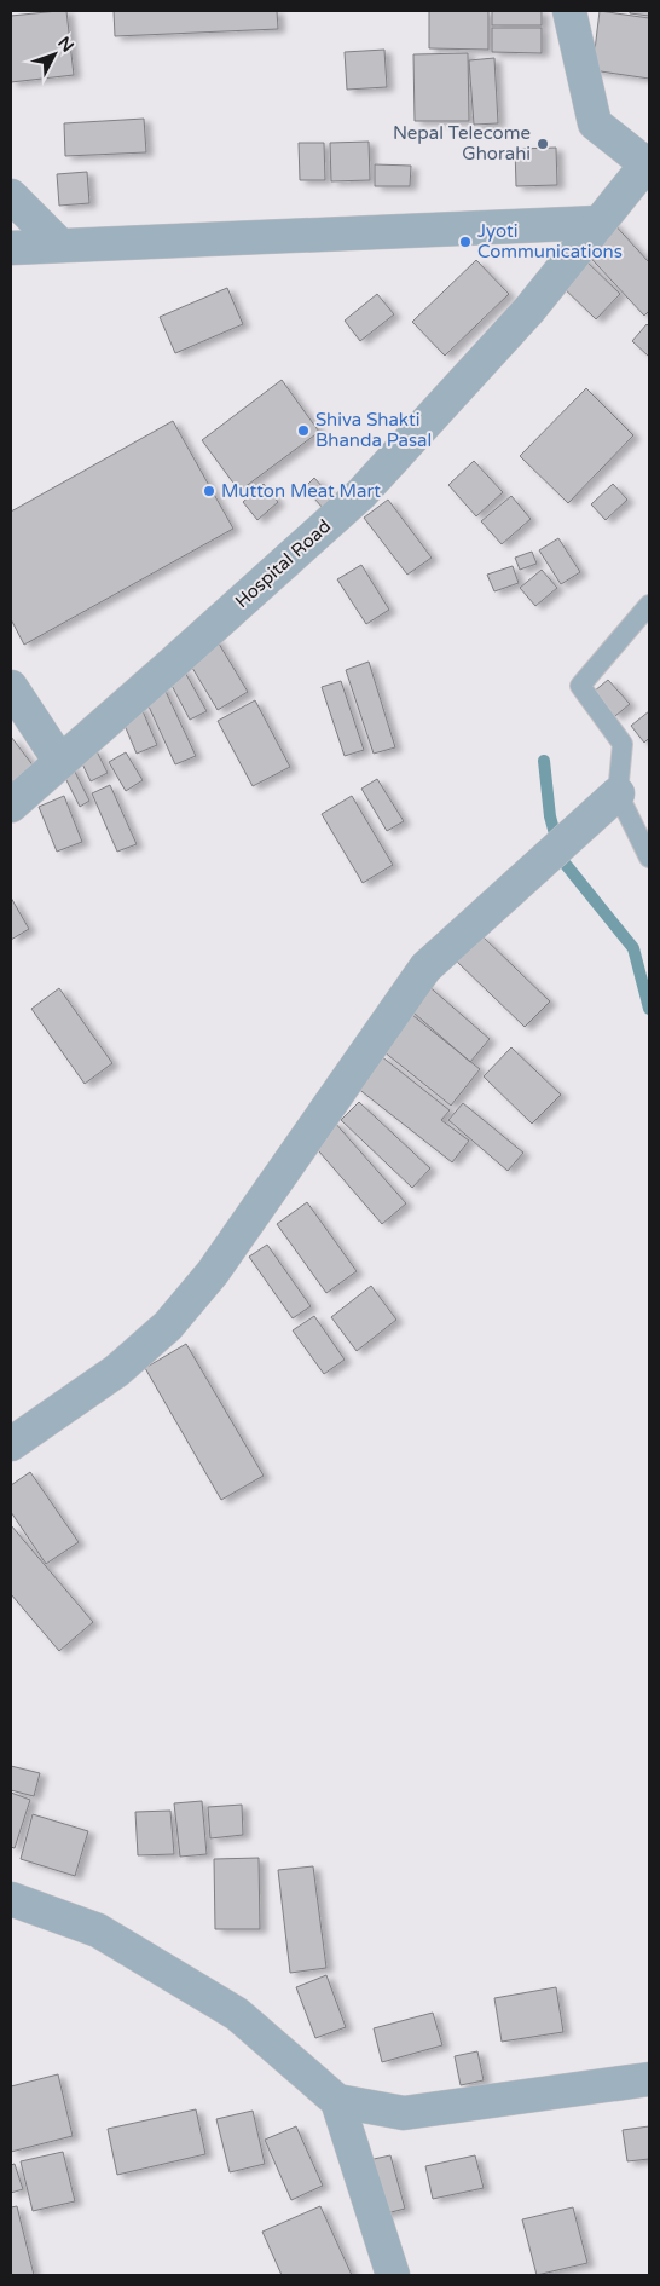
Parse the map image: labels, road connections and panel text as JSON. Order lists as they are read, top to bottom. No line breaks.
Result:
{"streets":{"street":["Hospital Road"]},"places":["Nepal Telecome Ghorahi","Jyoti Communications","Shiva Shakti Bhanda Pasal","Mutton Meat Mart"],"north":"top right"}
